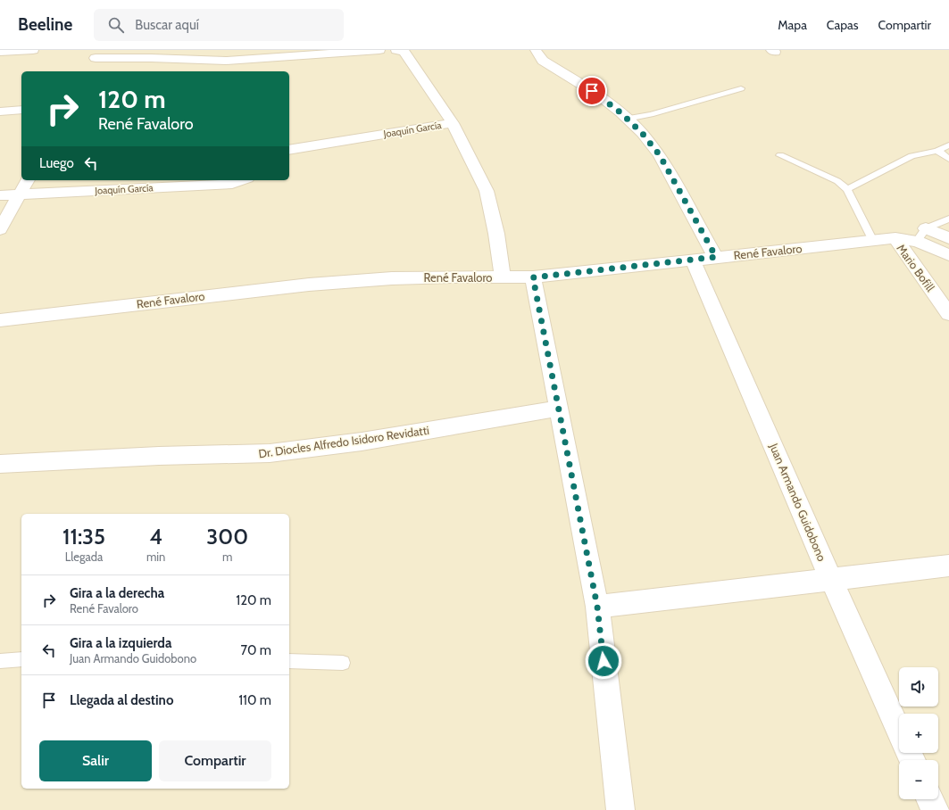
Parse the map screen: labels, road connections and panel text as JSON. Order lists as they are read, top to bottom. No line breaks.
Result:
{"streets":{"street":["Joaquín García","René Favaloro","Mario Bofill","Dr. Diocles Alfredo Isidoro Revidatti","Juan Armando Guidobono"]},"crossings":[["René Favaloro","Mario Bofill"],["René Favaloro","Juan Armando Guidobono"]],"page":{"header":"Beeline","search":"Buscar aquí","nav":["Mapa","Capas","Compartir"],"turn":["120 m","René Favaloro"],"then":"Luego","eta":["11:35","Llegada","4","min","300","m"],"list":[{"name":"Gira a la derecha","note":"René Favaloro","value":"120 m"},{"name":"Gira a la izquierda","note":"Juan Armando Guidobono","value":"70 m"},{"name":"Llegada al destino","value":"110 m"}],"map_buttons":["+","−"],"buttons":["Salir","Compartir"]}}
